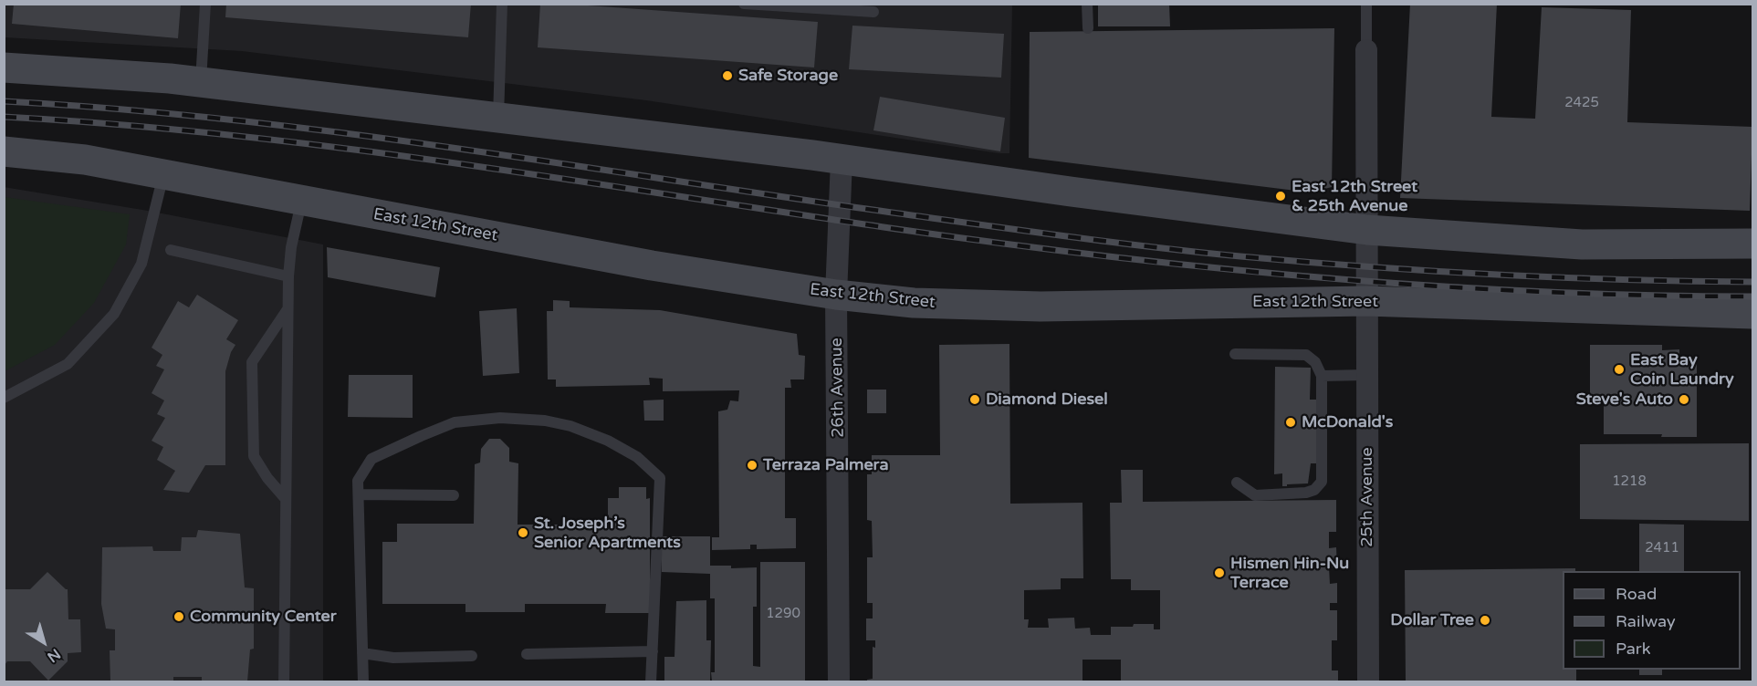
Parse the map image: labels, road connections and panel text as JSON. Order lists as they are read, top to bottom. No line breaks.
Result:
{"streets":{"main road":["East 12th Street"],"street":["26th Avenue","25th Avenue"]},"crossings":[["East 12th Street","26th Avenue"],["East 12th Street","25th Avenue"]],"places":["Safe Storage","East 12th Street & 25th Avenue","East Bay Coin Laundry","Diamond Diesel","Steve's Auto","McDonald's","Terraza Palmera","St. Joseph’s Senior Apartments","Hismen Hin-Nu Terrace","Community Center","Dollar Tree"],"house_numbers":["2425","1218","2411","1290"],"legend":["Road","Railway","Park"],"north":"bottom right"}
